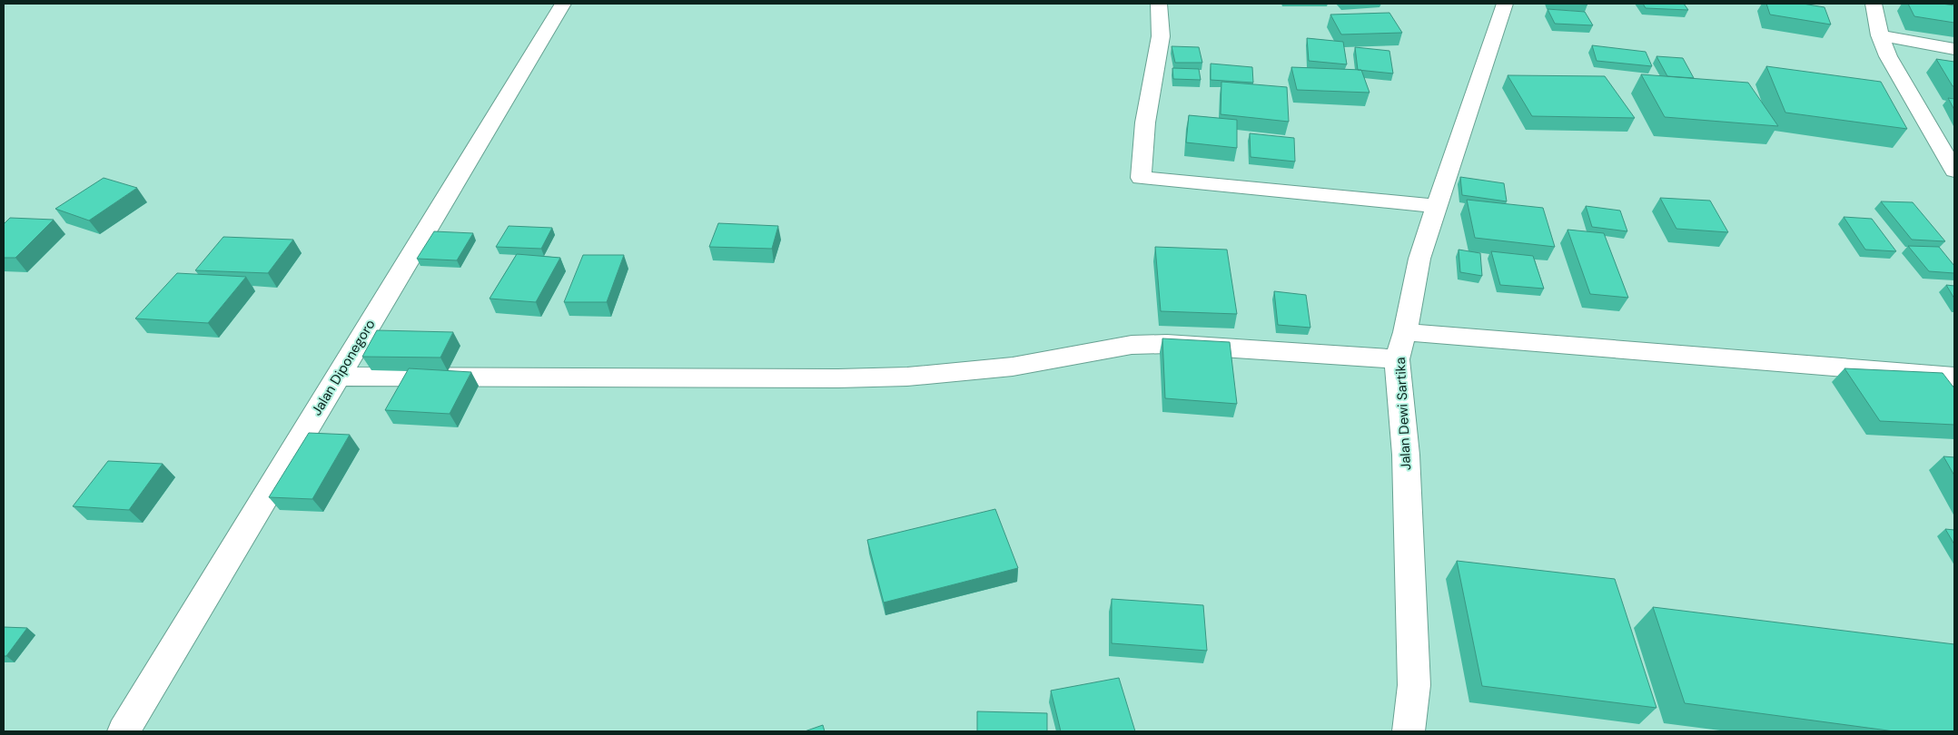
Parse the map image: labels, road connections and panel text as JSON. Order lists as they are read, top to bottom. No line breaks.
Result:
{"streets":{"street":["Jalan Diponegoro","Jalan Dewi Sartika"]}}
